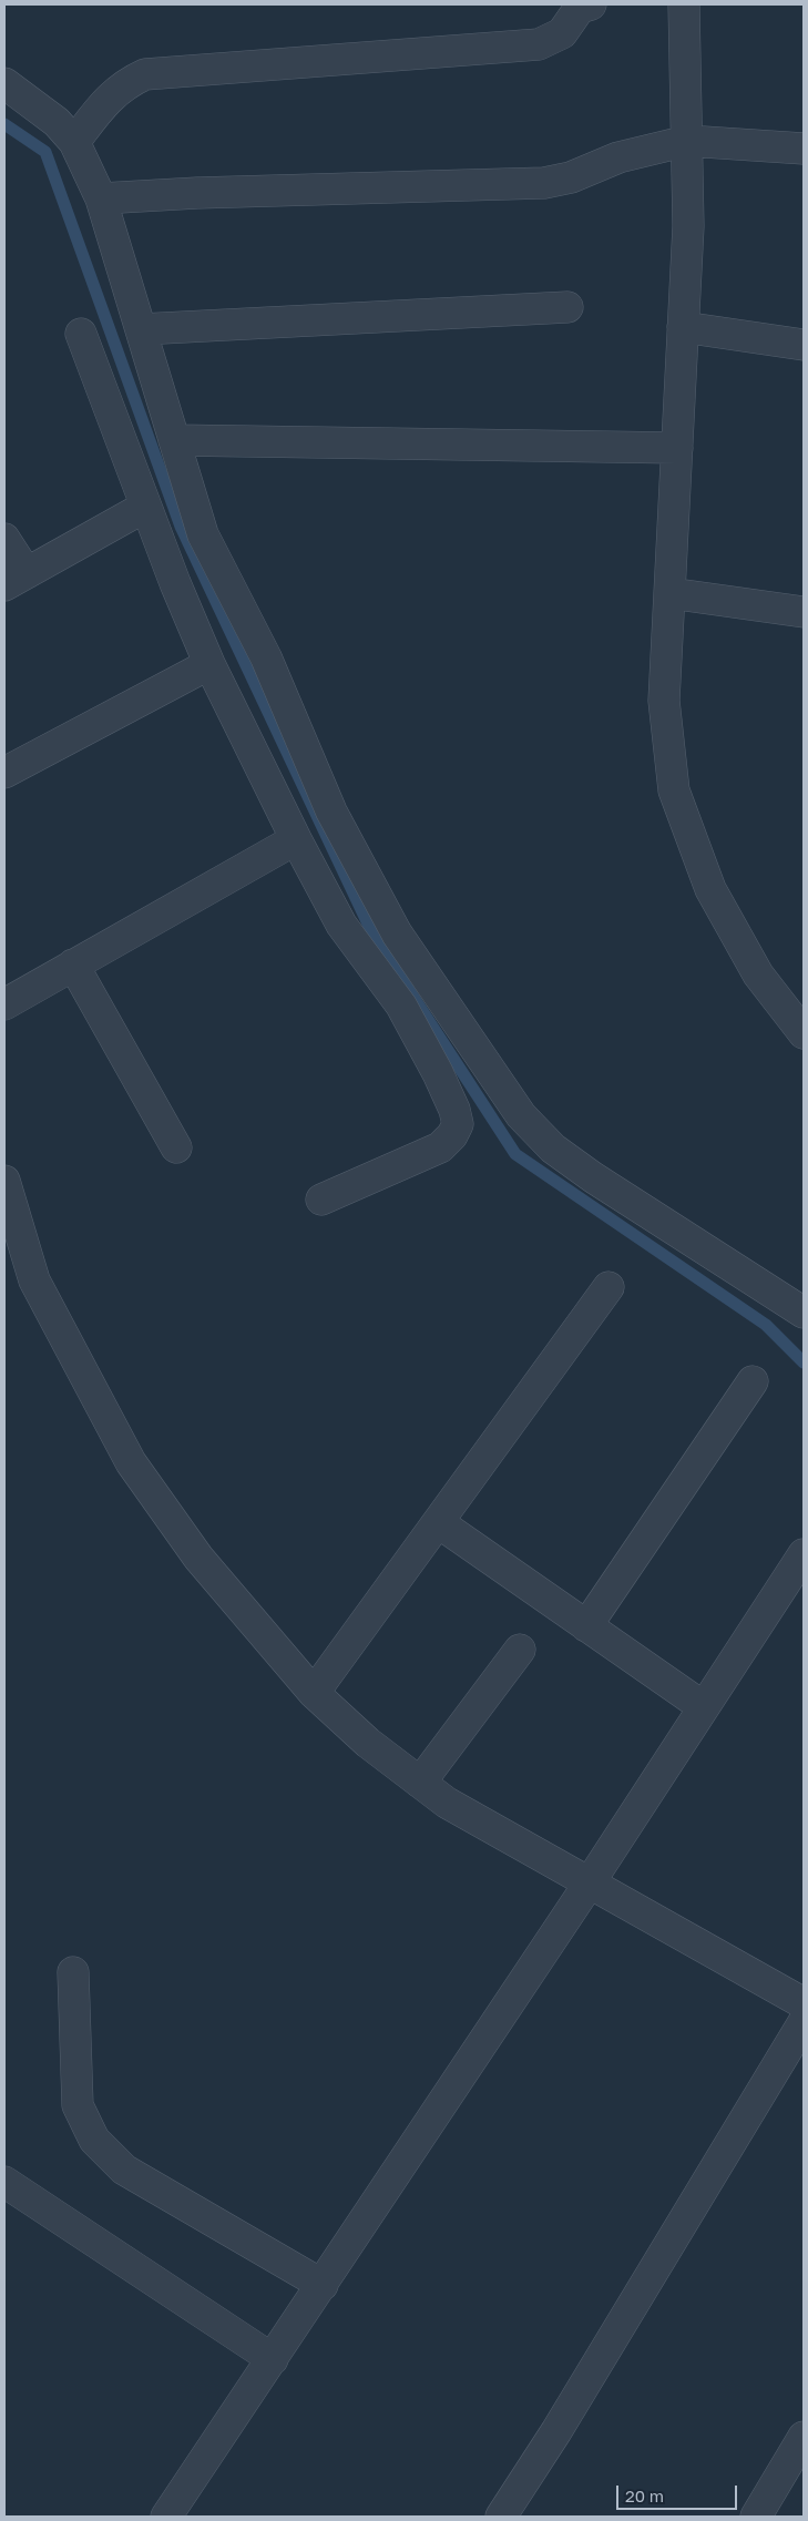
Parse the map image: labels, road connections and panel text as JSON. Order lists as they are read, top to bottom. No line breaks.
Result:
{"scale_bar":"20 m"}
